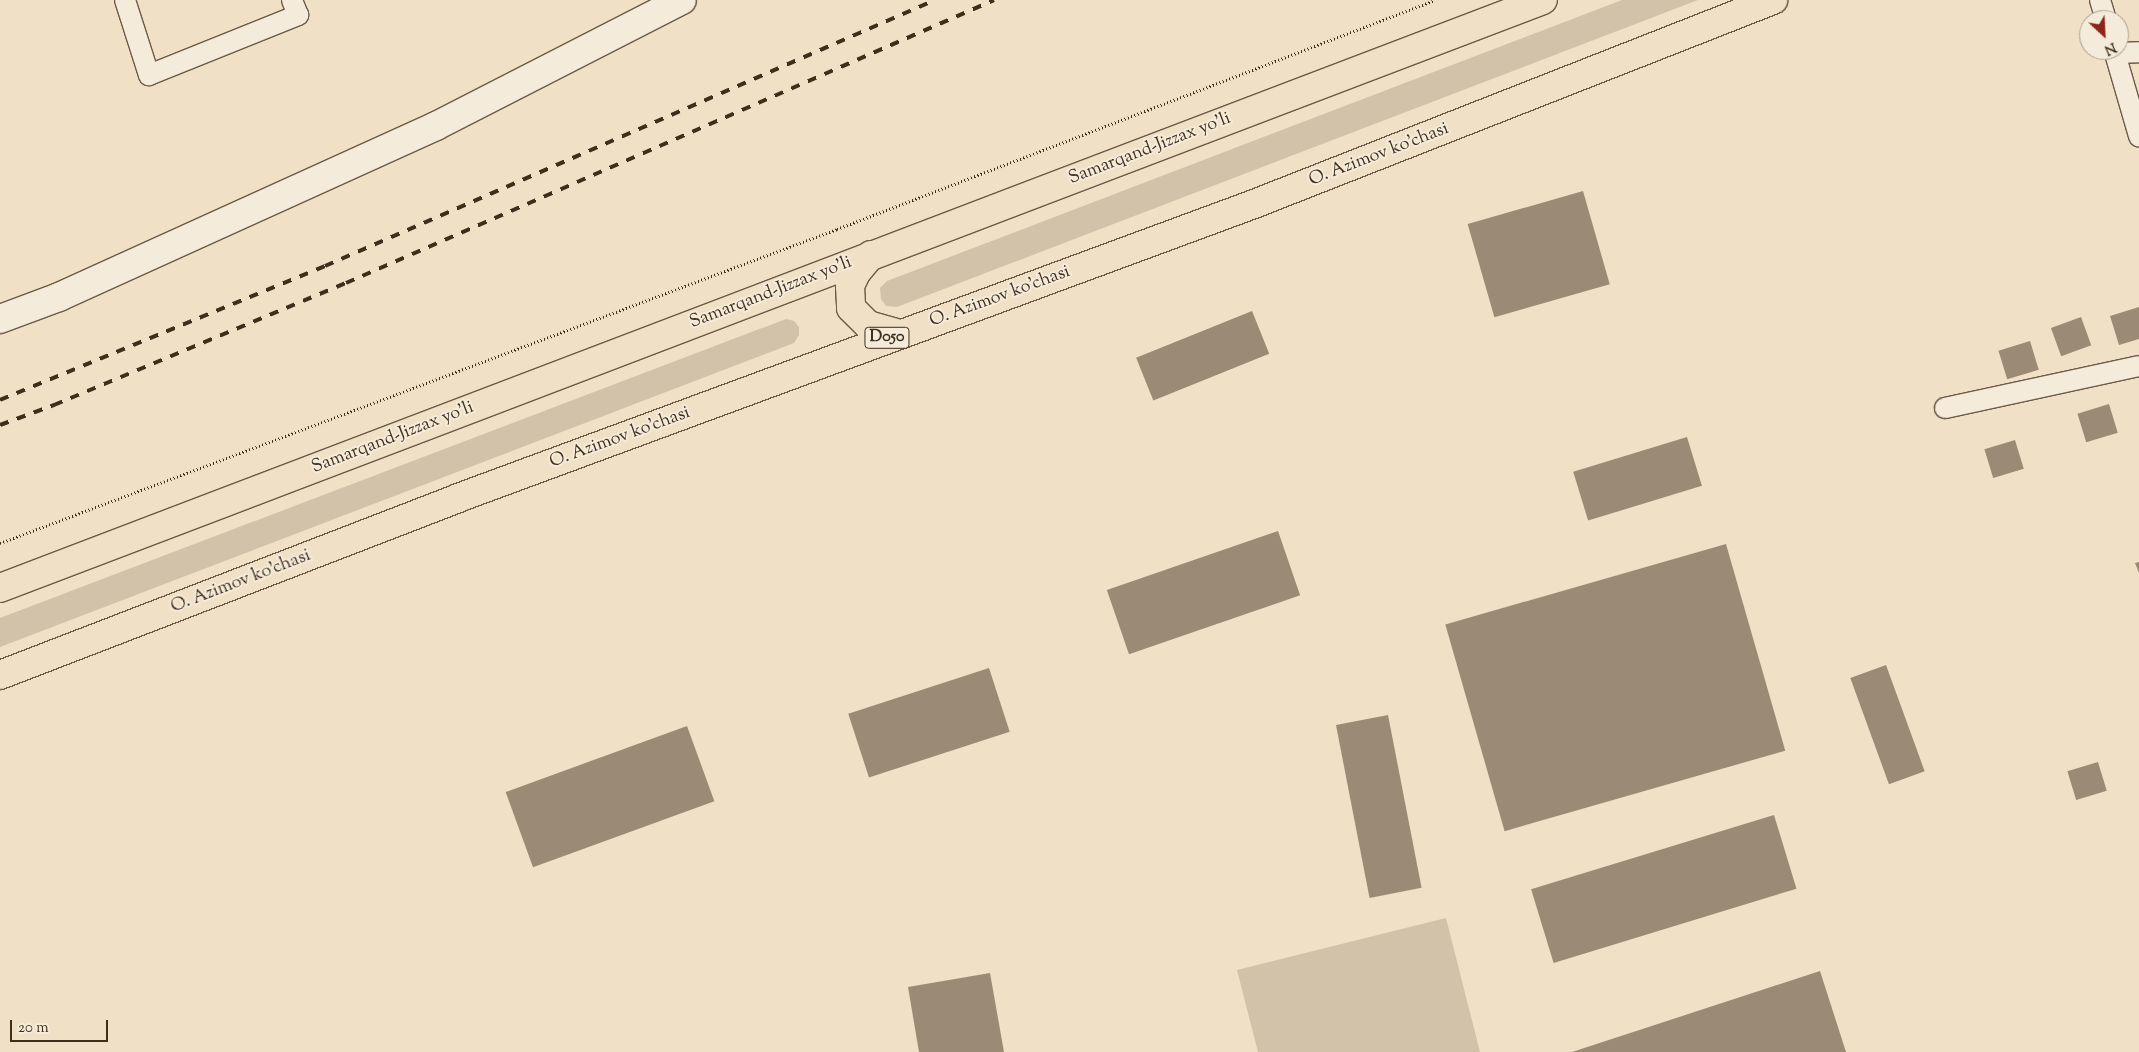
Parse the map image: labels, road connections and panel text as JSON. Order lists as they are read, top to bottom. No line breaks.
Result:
{"streets":{"main road":["Samarqand-Jizzax yo'li","O. Azimov ko'chasi","D050"]},"scale_bar":"20 m","north":"bottom right"}
